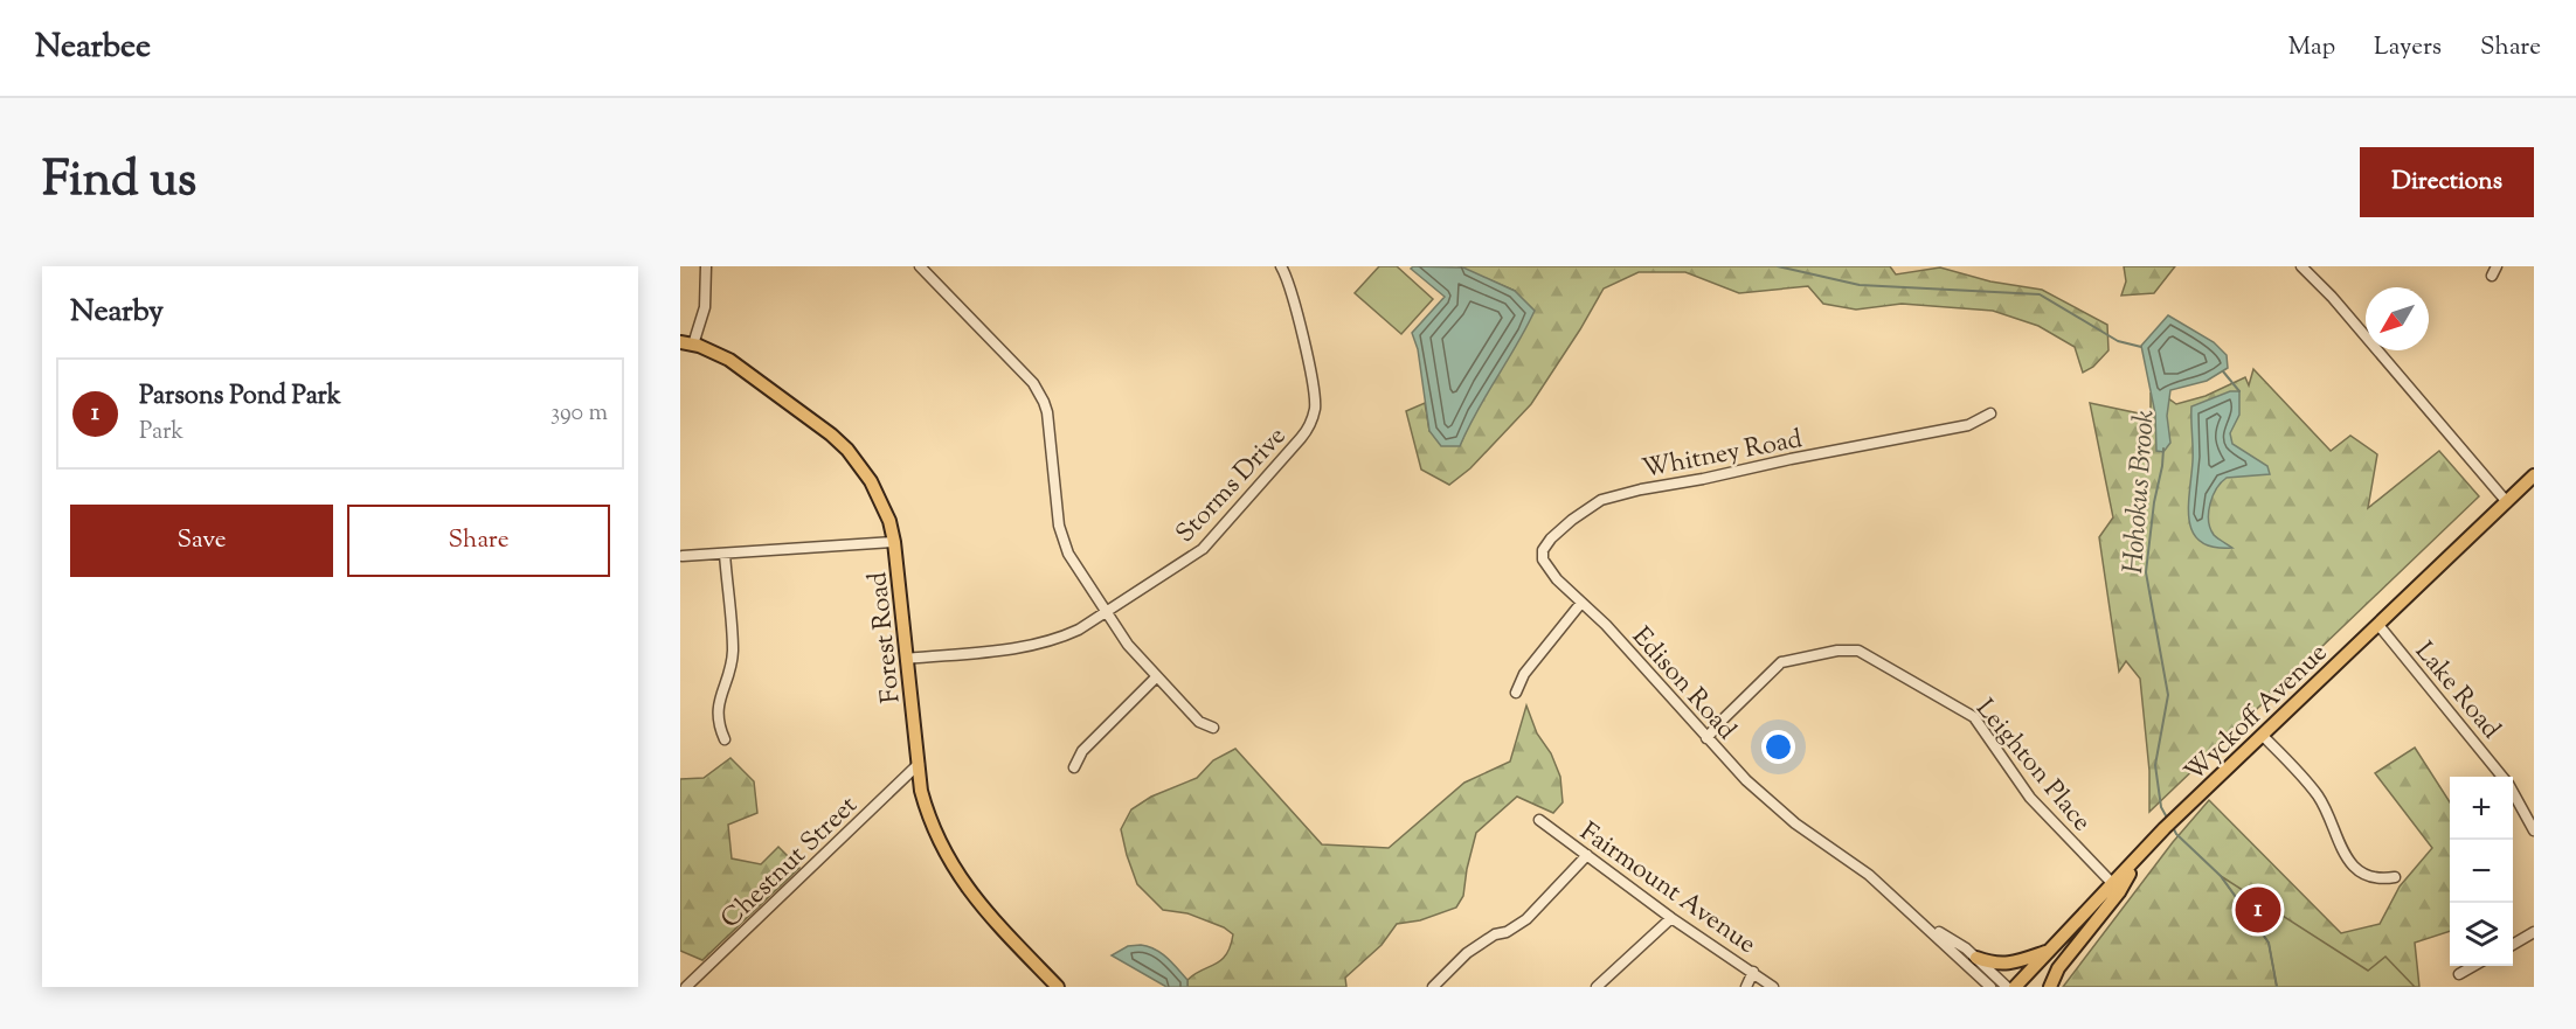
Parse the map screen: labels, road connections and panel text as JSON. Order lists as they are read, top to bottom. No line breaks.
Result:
{"streets":{"main road":["Forest Road","Wyckoff Avenue"],"street":["Whitney Road","Storms Drive","Edison Road","Lake Road","Leighton Place","Chestnut Street","Fairmount Avenue"]},"crossings":[["Whitney Road","Edison Road"],["Storms Drive","Forest Road"],["Forest Road","Chestnut Street"],["Edison Road","Leighton Place"],["Lake Road","Wyckoff Avenue"],["Wyckoff Avenue","Leighton Place"]],"water":["Hohokus Brook"],"north":"bottom left","page":{"header":"Nearbee","nav":["Map","Layers","Share"],"title":"Find us","buttons":["Directions",["Save","Share"]],"heading":"Nearby","list":[{"mark":"1","name":"Parsons Pond Park","note":"Park","value":"390 m"}],"map_buttons":["+","−"],"pins":"1"}}
